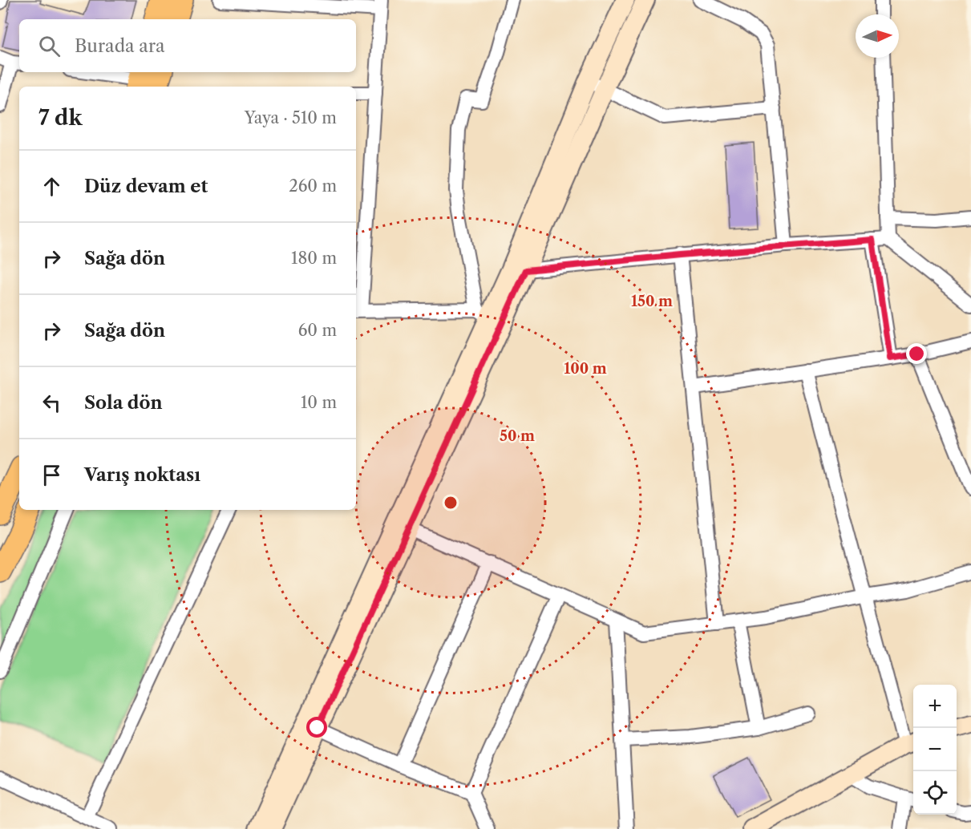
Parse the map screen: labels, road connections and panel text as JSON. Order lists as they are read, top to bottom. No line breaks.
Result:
{"north":"right","page":{"search":"Burada ara","heading":["7 dk","Yaya · 510 m"],"list":[["Düz devam et","260 m"],["Sağa dön","180 m"],["Sağa dön","60 m"],["Sola dön","10 m"],"Varış noktası"],"map_buttons":["+","−"]},"rings":["150 m","100 m","50 m"]}
